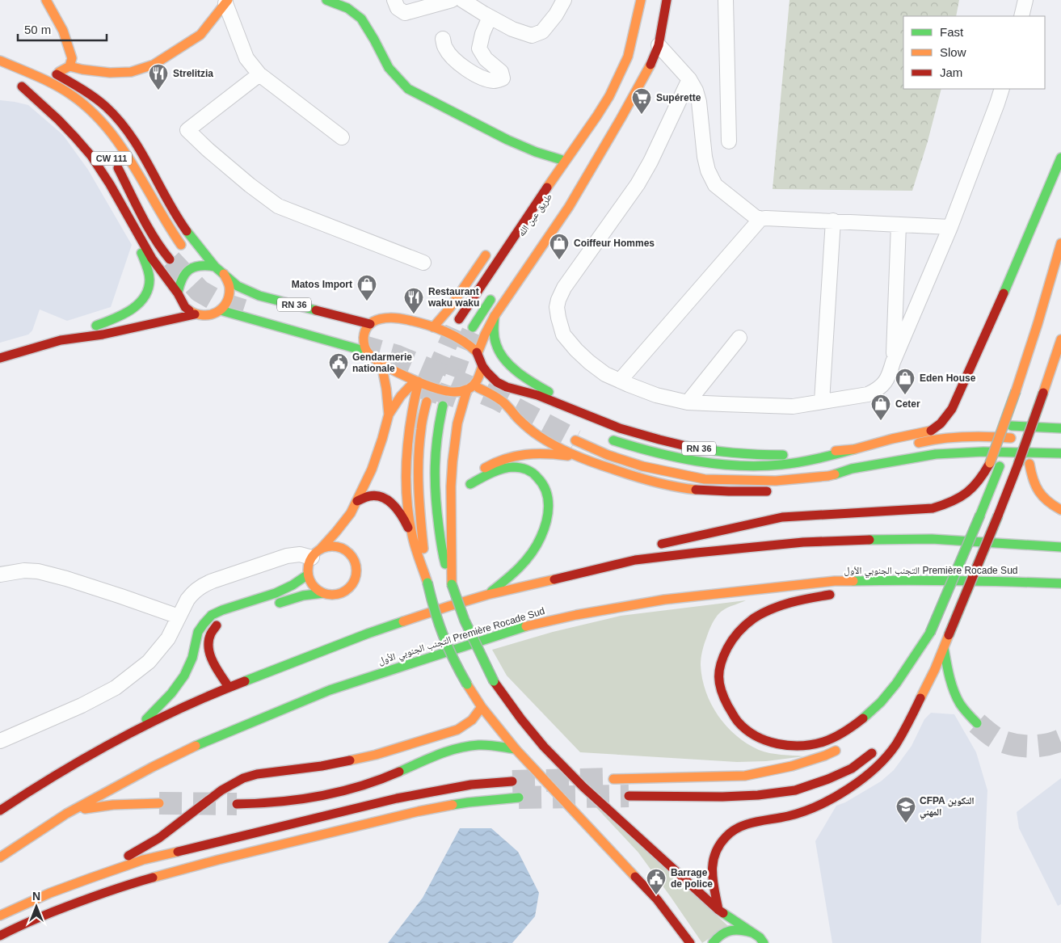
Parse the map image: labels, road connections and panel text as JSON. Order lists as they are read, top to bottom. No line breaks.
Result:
{"streets":{"main road":["CW 111","طريق عين الله","RN 36","التجنب الجنوبي الأول Première Rocade Sud"]},"places":{"restaurant":["Strelitzia","Restaurant waku waku"],"supermarket":["Supérette"],"shop":["Coiffeur Hommes","Matos Import","Eden House","Ceter"],"public building":["Gendarmerie nationale","Barrage de police"],"school or university":["CFPA التكوين المهني"]},"legend":["Fast","Slow","Jam"],"scale_bar":"50 m","north":"top"}
